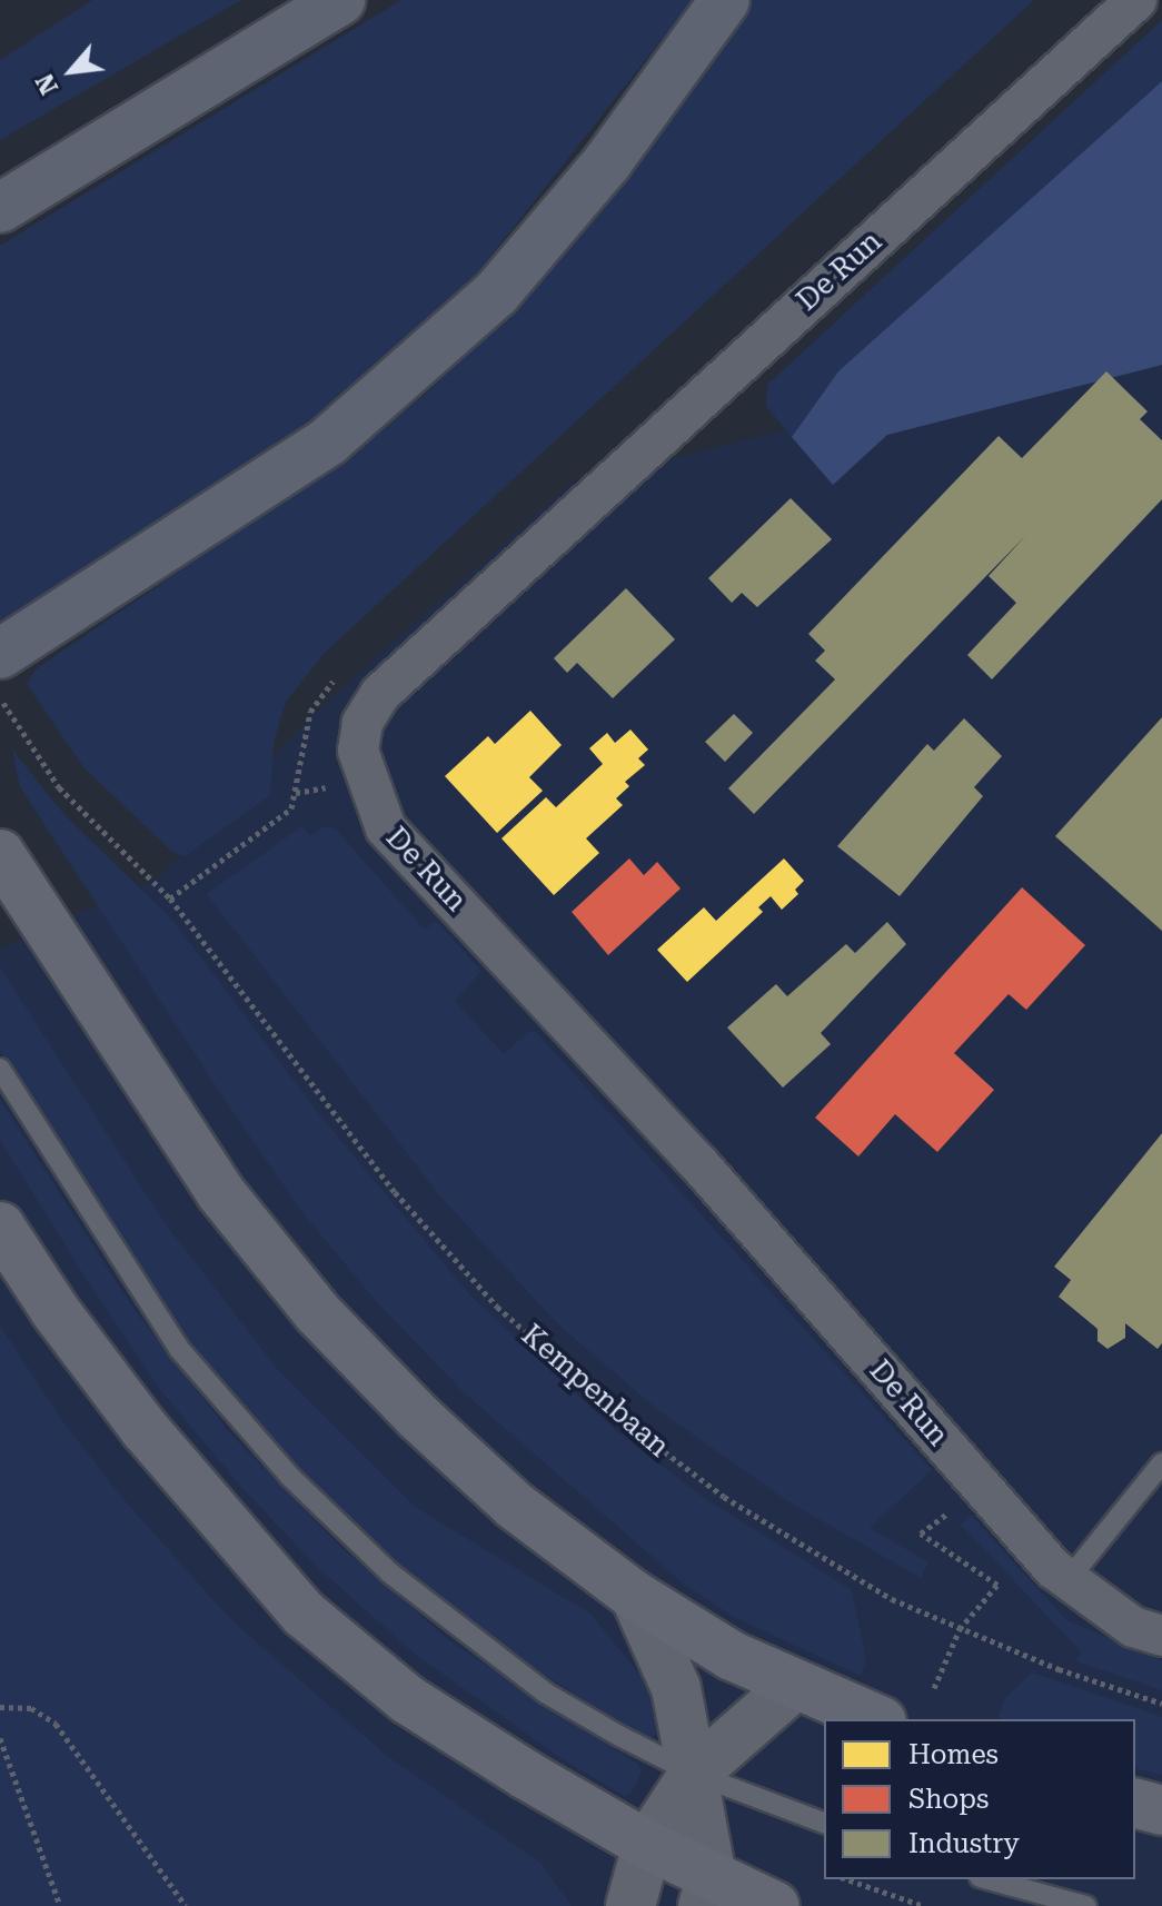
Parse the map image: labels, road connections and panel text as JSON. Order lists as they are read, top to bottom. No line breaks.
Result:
{"streets":{"street":["De Run"],"path":["Kempenbaan"]},"legend":["Homes","Shops","Industry"],"north":"bottom left"}
